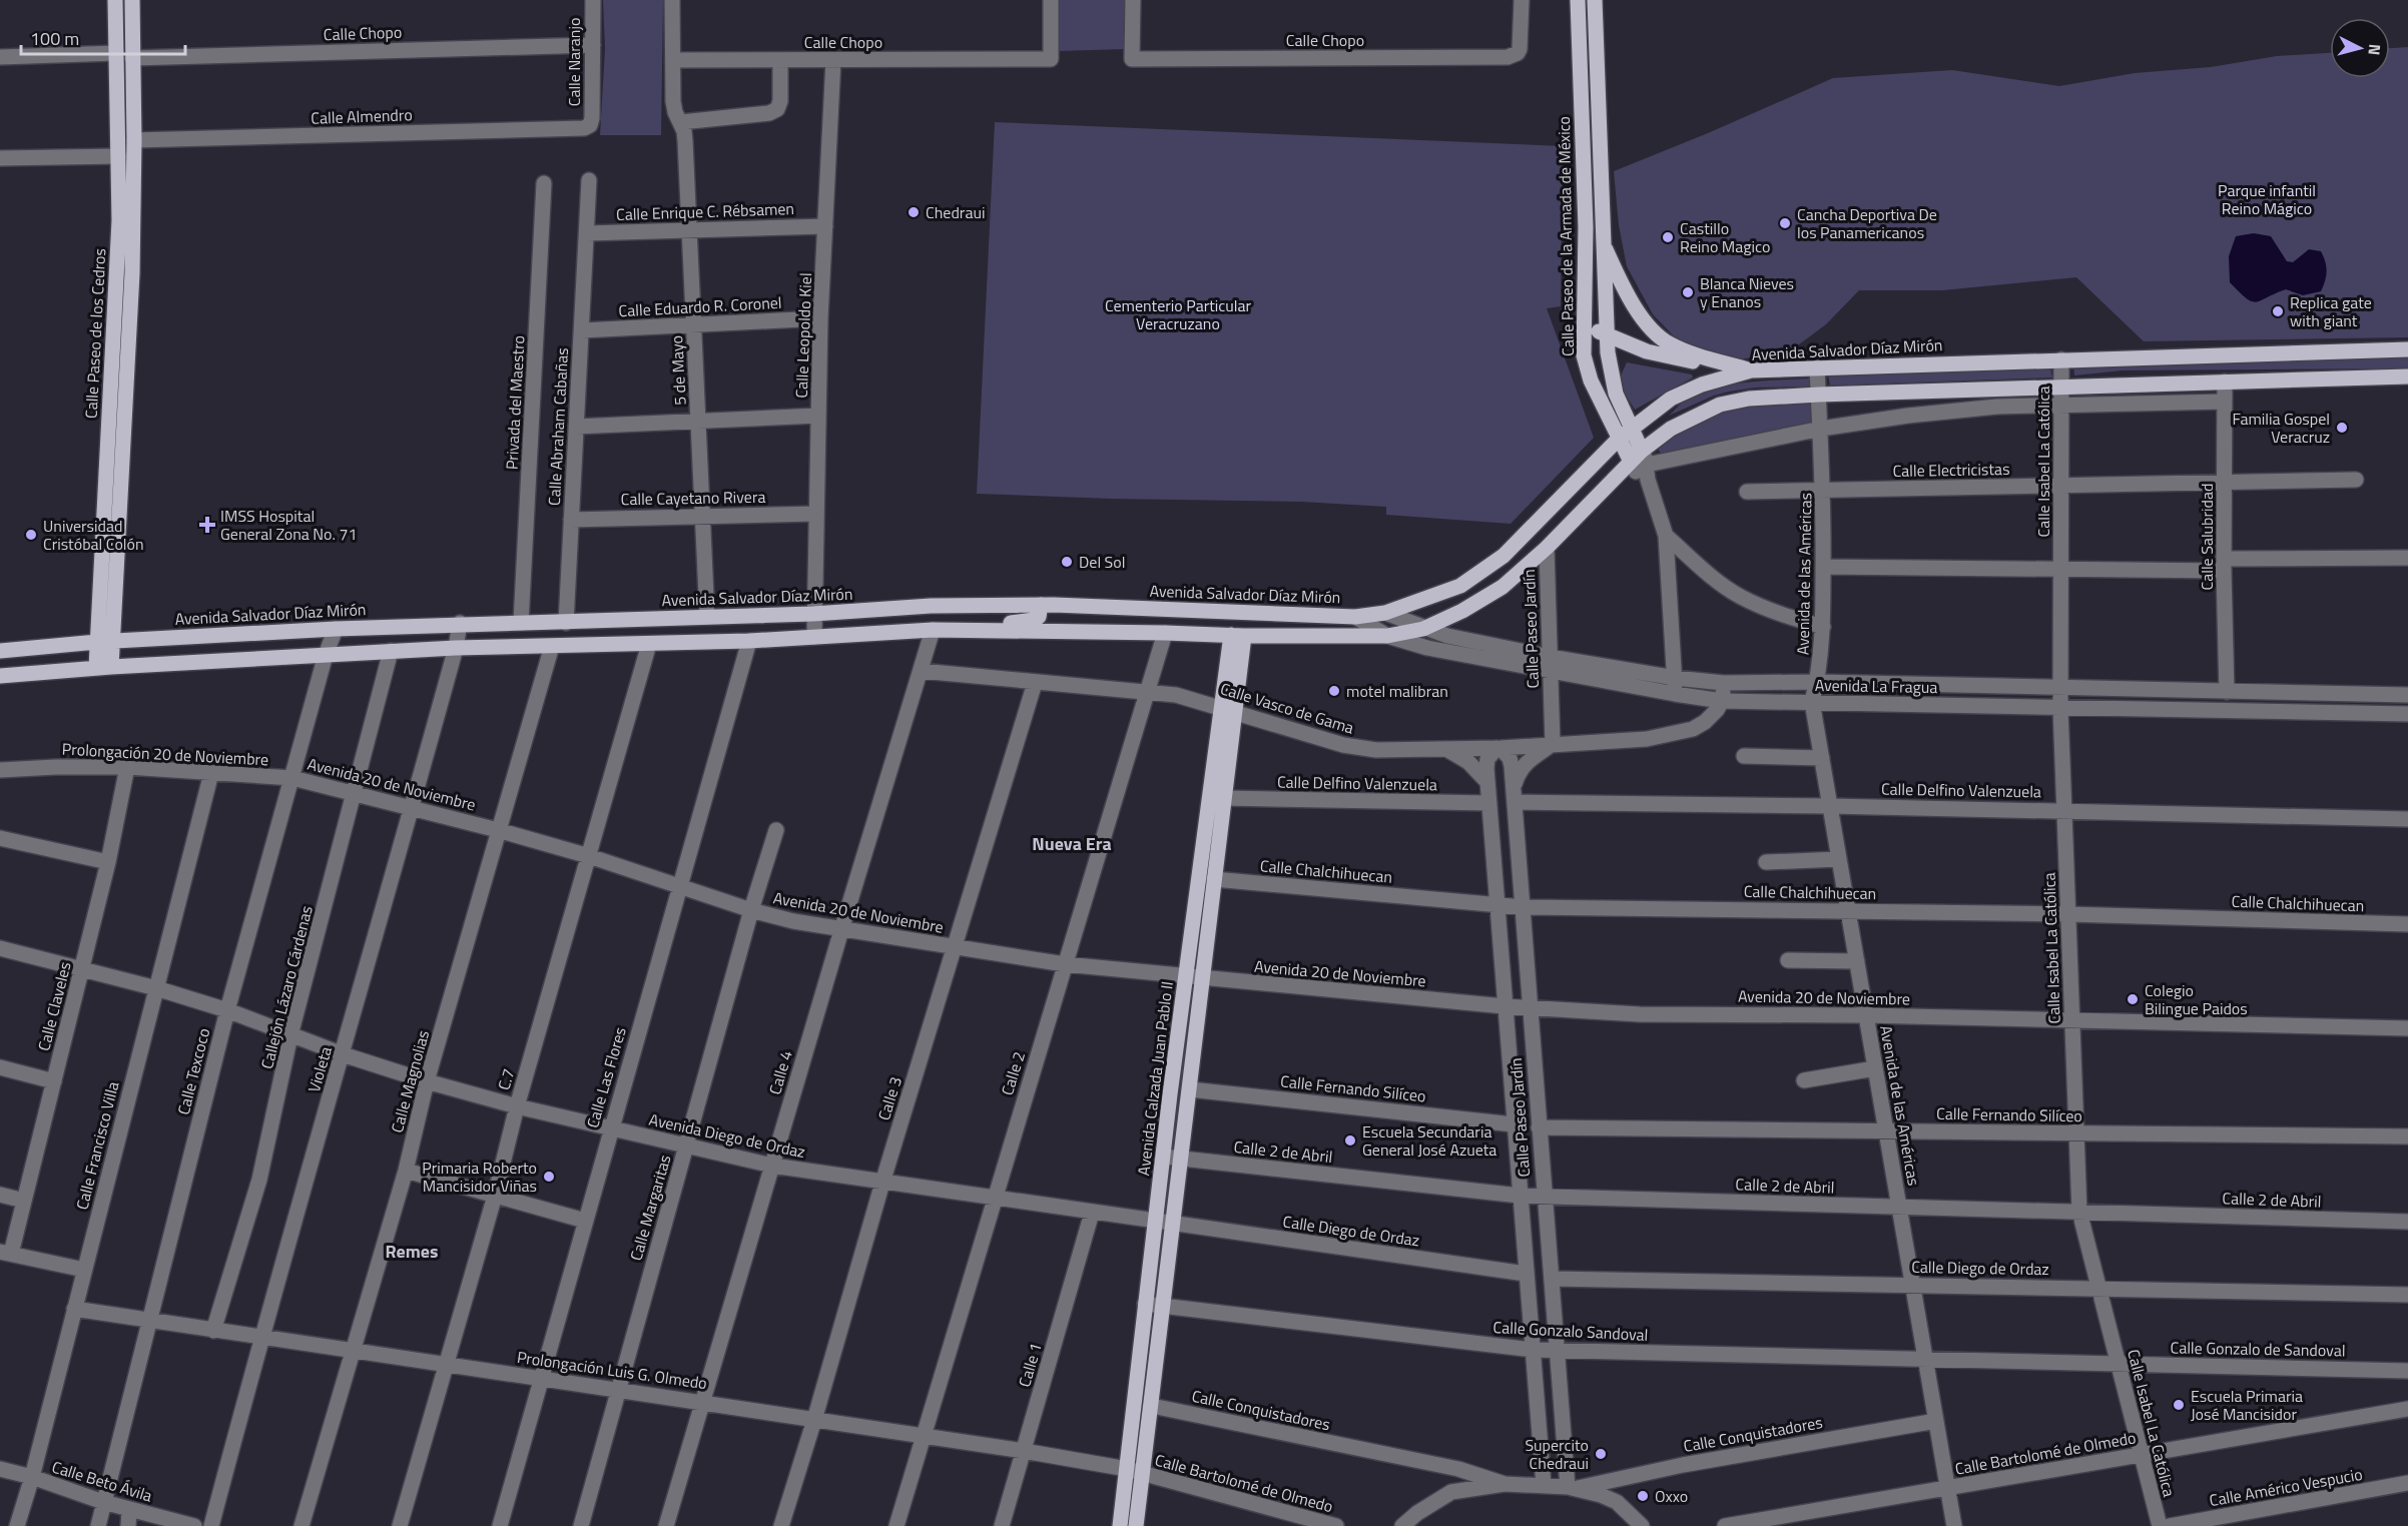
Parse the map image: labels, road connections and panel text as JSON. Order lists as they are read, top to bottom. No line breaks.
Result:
{"streets":{"main road":["Calle Paseo de la Armada de México","Calle Paseo de los Cedros","Avenida Salvador Díaz Mirón","Avenida Calzada Juan Pablo II"],"street":["Calle Chopo","Calle Naranjo","Calle Almendro","Calle Enrique C. Rébsamen","Calle Eduardo R. Coronel","Calle Leopoldo Kiel","5 de Mayo","Privada del Maestro","Calle Abraham Cabañas","Calle Isabel La Católica","Calle Electricistas","Calle Cayetano Rivera","Calle Salubridad","Avenida de las Américas","Calle Paseo Jardín","Avenida La Fragua","Calle Vasco de Gama","Prolongación 20 de Noviembre","Calle Delfino Valenzuela","Avenida 20 de Noviembre","Calle Chalchihuecan","Callejón Lázaro Cárdenas","Calle Claveles","Violeta","Calle Texcoco","Calle 4","Calle 2","Calle Las Flores","C.7","Calle Magnolias","Calle Fernando Silíceo","Calle 3","Avenida Diego de Ordaz","Calle Francisco Villa","Calle 2 de Abril","Calle Margaritas","Calle Diego de Ordaz","Calle Gonzalo Sandoval","Calle Gonzalo de Sandoval","Calle 1","Prolongación Luis G. Olmedo","Calle Conquistadores","Calle Bartolomé de Olmedo","Calle Beto Ávila","Calle Américo Vespucio"]},"crossings":[["Calle Chopo","Calle Naranjo"],["Calle Chopo","Calle Paseo de los Cedros"],["Calle Chopo","Calle Leopoldo Kiel"],["Calle Chopo","5 de Mayo"],["Calle Naranjo","Calle Almendro"],["Calle Almendro","Calle Paseo de los Cedros"],["Calle Enrique C. Rébsamen","Calle Leopoldo Kiel"],["Calle Enrique C. Rébsamen","5 de Mayo"],["Calle Enrique C. Rébsamen","Calle Abraham Cabañas"],["Calle Paseo de la Armada de México","Avenida Salvador Díaz Mirón"],["Calle Eduardo R. Coronel","Calle Leopoldo Kiel"],["Calle Eduardo R. Coronel","5 de Mayo"],["Calle Eduardo R. Coronel","Calle Abraham Cabañas"],["Calle Paseo de los Cedros","Avenida Salvador Díaz Mirón"],["Calle Leopoldo Kiel","Avenida Salvador Díaz Mirón"],["Calle Leopoldo Kiel","Calle Cayetano Rivera"],["Avenida Salvador Díaz Mirón","5 de Mayo"],["Avenida Salvador Díaz Mirón","Privada del Maestro"],["Avenida Salvador Díaz Mirón","Calle Abraham Cabañas"],["Avenida Salvador Díaz Mirón","Calle Isabel La Católica"],["Avenida Salvador Díaz Mirón","Avenida de las Américas"],["Avenida Salvador Díaz Mirón","Avenida La Fragua"],["Avenida Salvador Díaz Mirón","Violeta"],["Avenida Salvador Díaz Mirón","Calle Texcoco"],["5 de Mayo","Calle Cayetano Rivera"],["Calle Abraham Cabañas","Calle Cayetano Rivera"],["Calle Isabel La Católica","Calle Electricistas"],["Calle Isabel La Católica","Avenida La Fragua"],["Calle Isabel La Católica","Calle Delfino Valenzuela"],["Calle Isabel La Católica","Avenida 20 de Noviembre"],["Calle Isabel La Católica","Calle Chalchihuecan"],["Calle Isabel La Católica","Calle Fernando Silíceo"],["Calle Isabel La Católica","Calle 2 de Abril"],["Calle Isabel La Católica","Calle Diego de Ordaz"],["Calle Isabel La Católica","Calle Gonzalo de Sandoval"],["Calle Isabel La Católica","Calle Bartolomé de Olmedo"],["Calle Electricistas","Calle Salubridad"],["Calle Electricistas","Avenida de las Américas"],["Calle Salubridad","Avenida La Fragua"],["Avenida de las Américas","Avenida La Fragua"],["Avenida de las Américas","Calle Delfino Valenzuela"],["Avenida de las Américas","Avenida 20 de Noviembre"],["Avenida de las Américas","Calle Chalchihuecan"],["Avenida de las Américas","Calle Fernando Silíceo"],["Avenida de las Américas","Calle 2 de Abril"],["Avenida de las Américas","Calle Diego de Ordaz"],["Avenida de las Américas","Calle Gonzalo Sandoval"],["Avenida de las Américas","Calle Gonzalo de Sandoval"],["Avenida de las Américas","Calle Conquistadores"],["Avenida de las Américas","Calle Bartolomé de Olmedo"],["Calle Paseo Jardín","Avenida La Fragua"],["Calle Paseo Jardín","Calle Vasco de Gama"],["Calle Paseo Jardín","Calle Delfino Valenzuela"],["Calle Paseo Jardín","Avenida 20 de Noviembre"],["Calle Paseo Jardín","Calle Chalchihuecan"],["Calle Paseo Jardín","Calle Fernando Silíceo"],["Calle Paseo Jardín","Calle 2 de Abril"],["Calle Paseo Jardín","Calle Diego de Ordaz"],["Calle Paseo Jardín","Calle Gonzalo Sandoval"],["Calle Paseo Jardín","Calle Conquistadores"],["Avenida La Fragua","Calle Vasco de Gama"],["Calle Vasco de Gama","Calle 4"],["Calle Vasco de Gama","Calle 2"],["Calle Vasco de Gama","Avenida Calzada Juan Pablo II"],["Calle Vasco de Gama","Calle 3"],["Prolongación 20 de Noviembre","Avenida 20 de Noviembre"],["Prolongación 20 de Noviembre","Calle Claveles"],["Prolongación 20 de Noviembre","Calle Texcoco"],["Prolongación 20 de Noviembre","Calle Francisco Villa"],["Calle Delfino Valenzuela","Avenida Calzada Juan Pablo II"],["Avenida 20 de Noviembre","Callejón Lázaro Cárdenas"],["Avenida 20 de Noviembre","Violeta"],["Avenida 20 de Noviembre","Calle Texcoco"],["Avenida 20 de Noviembre","Calle 4"],["Avenida 20 de Noviembre","Calle 2"],["Avenida 20 de Noviembre","Calle Las Flores"],["Avenida 20 de Noviembre","Avenida Calzada Juan Pablo II"],["Avenida 20 de Noviembre","C.7"],["Avenida 20 de Noviembre","Calle Magnolias"],["Avenida 20 de Noviembre","Calle 3"],["Avenida 20 de Noviembre","Calle Margaritas"],["Calle Chalchihuecan","Avenida Calzada Juan Pablo II"],["Callejón Lázaro Cárdenas","Avenida Diego de Ordaz"],["Callejón Lázaro Cárdenas","Prolongación Luis G. Olmedo"],["Calle Claveles","Avenida Diego de Ordaz"],["Violeta","Avenida Diego de Ordaz"],["Violeta","Prolongación Luis G. Olmedo"],["Calle Texcoco","Avenida Diego de Ordaz"],["Calle Texcoco","Prolongación Luis G. Olmedo"],["Calle Texcoco","Calle Beto Ávila"],["Calle 4","Avenida Diego de Ordaz"],["Calle 4","Prolongación Luis G. Olmedo"],["Calle 2","Avenida Diego de Ordaz"],["Calle 2","Prolongación Luis G. Olmedo"],["Calle Las Flores","Avenida Diego de Ordaz"],["Calle Las Flores","Prolongación Luis G. Olmedo"],["Avenida Calzada Juan Pablo II","Calle Fernando Silíceo"],["Avenida Calzada Juan Pablo II","Avenida Diego de Ordaz"],["Avenida Calzada Juan Pablo II","Calle 2 de Abril"],["Avenida Calzada Juan Pablo II","Calle Diego de Ordaz"],["Avenida Calzada Juan Pablo II","Calle Gonzalo Sandoval"],["Avenida Calzada Juan Pablo II","Prolongación Luis G. Olmedo"],["Avenida Calzada Juan Pablo II","Calle Conquistadores"],["Avenida Calzada Juan Pablo II","Calle Bartolomé de Olmedo"],["C.7","Avenida Diego de Ordaz"],["C.7","Prolongación Luis G. Olmedo"],["Calle Magnolias","Avenida Diego de Ordaz"],["Calle Magnolias","Prolongación Luis G. Olmedo"],["Calle 3","Avenida Diego de Ordaz"],["Calle 3","Prolongación Luis G. Olmedo"],["Avenida Diego de Ordaz","Calle Francisco Villa"],["Avenida Diego de Ordaz","Calle Margaritas"],["Avenida Diego de Ordaz","Calle Diego de Ordaz"],["Avenida Diego de Ordaz","Calle 1"],["Calle Francisco Villa","Prolongación Luis G. Olmedo"],["Calle Francisco Villa","Calle Beto Ávila"],["Calle Margaritas","Prolongación Luis G. Olmedo"],["Calle Gonzalo Sandoval","Calle Gonzalo de Sandoval"],["Calle 1","Prolongación Luis G. Olmedo"],["Prolongación Luis G. Olmedo","Calle Bartolomé de Olmedo"]],"districts":["Nueva Era","Remes"],"parks":["Parque infantil Reino Mágico","Cementerio Particular Veracruzano"],"places":{"other":["Chedraui","Cancha Deportiva De los Panamericanos","Castillo Reino Magico","Blanca Nieves y Enanos","Replica gate with giant","Familia Gospel Veracruz","Universidad Cristóbal Colón","Del Sol","motel malibran","Colegio Bilingue Paidos","Escuela Secundaria General José Azueta","Primaria Roberto Mancisidor Viñas","Escuela Primaria José Mancisidor","Supercito Chedraui","Oxxo"],"health":["IMSS Hospital General Zona No. 71"]},"scale_bar":"100 m","north":"right"}
